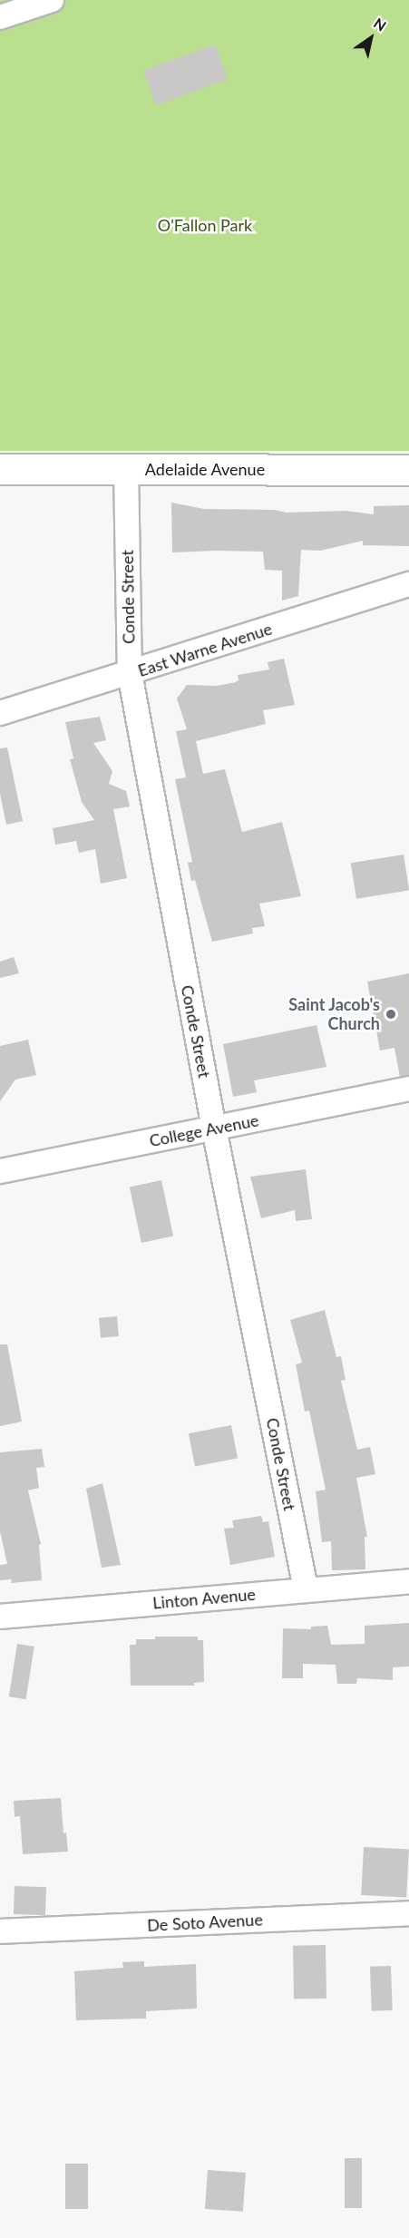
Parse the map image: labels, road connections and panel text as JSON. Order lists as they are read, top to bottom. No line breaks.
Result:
{"streets":{"main road":["Adelaide Avenue"],"street":["Conde Street","East Warne Avenue","College Avenue","Linton Avenue","De Soto Avenue"]},"crossings":[["Adelaide Avenue","Conde Street"],["Conde Street","East Warne Avenue"],["Conde Street","College Avenue"],["Conde Street","Linton Avenue"]],"parks":["O'Fallon Park"],"places":["Saint Jacob's Church"],"north":"top right"}
